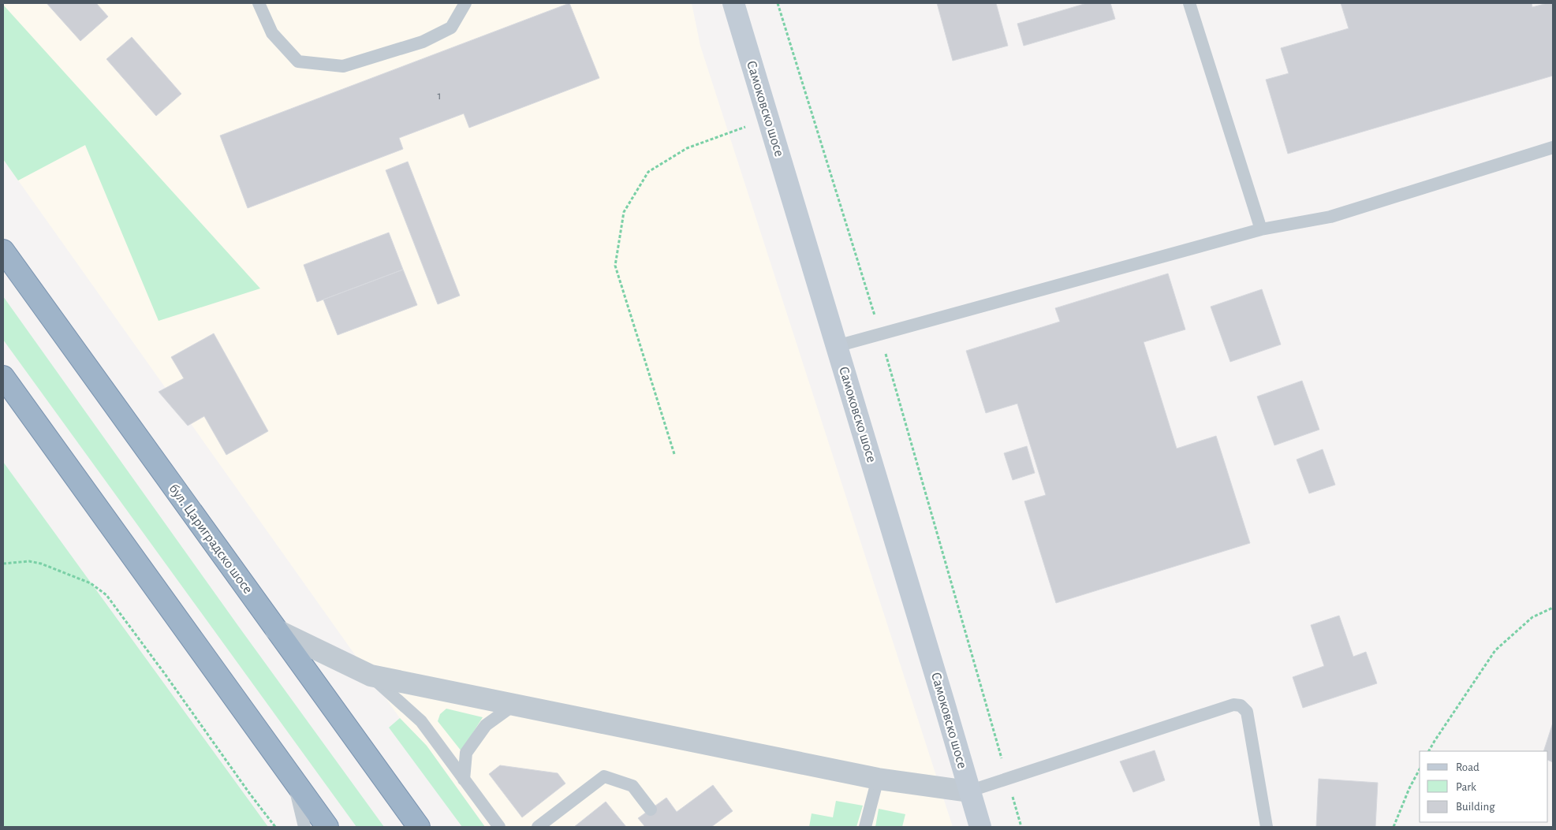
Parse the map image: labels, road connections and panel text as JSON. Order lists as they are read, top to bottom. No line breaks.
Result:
{"streets":{"highway":["бул. Цариградско шосе"],"main road":["Самоковско шосе"]},"house_numbers":["1"],"legend":["Road","Park","Building"]}
